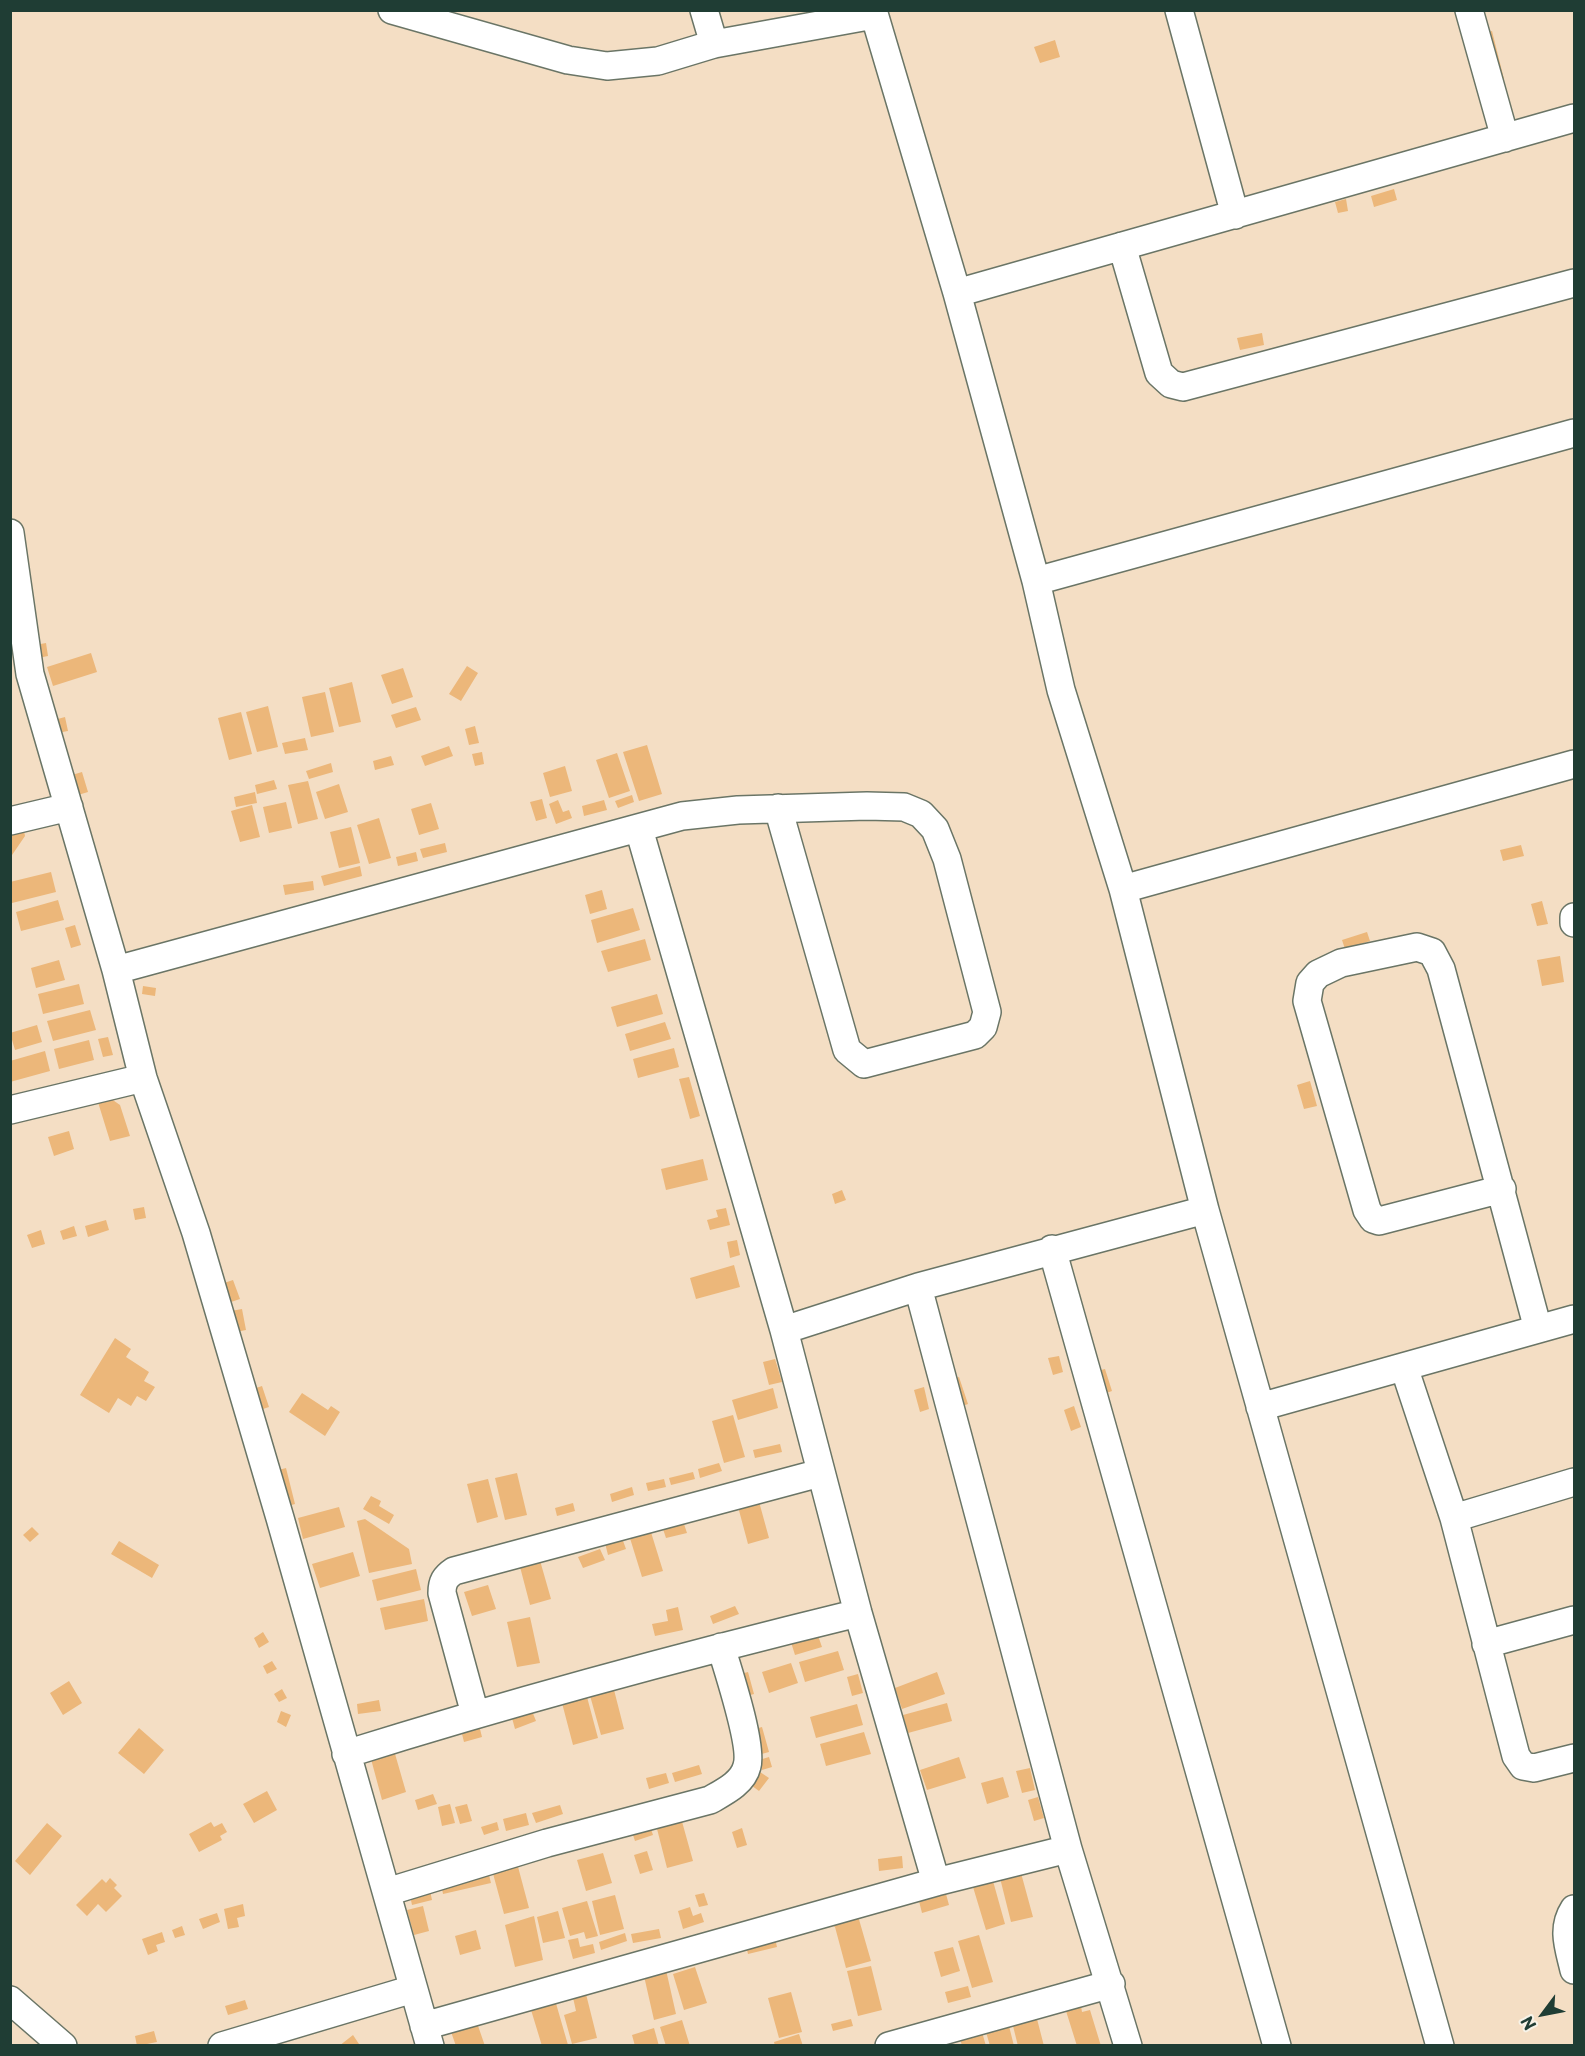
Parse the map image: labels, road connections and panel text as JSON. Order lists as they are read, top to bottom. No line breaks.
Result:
{"north":"bottom left"}
